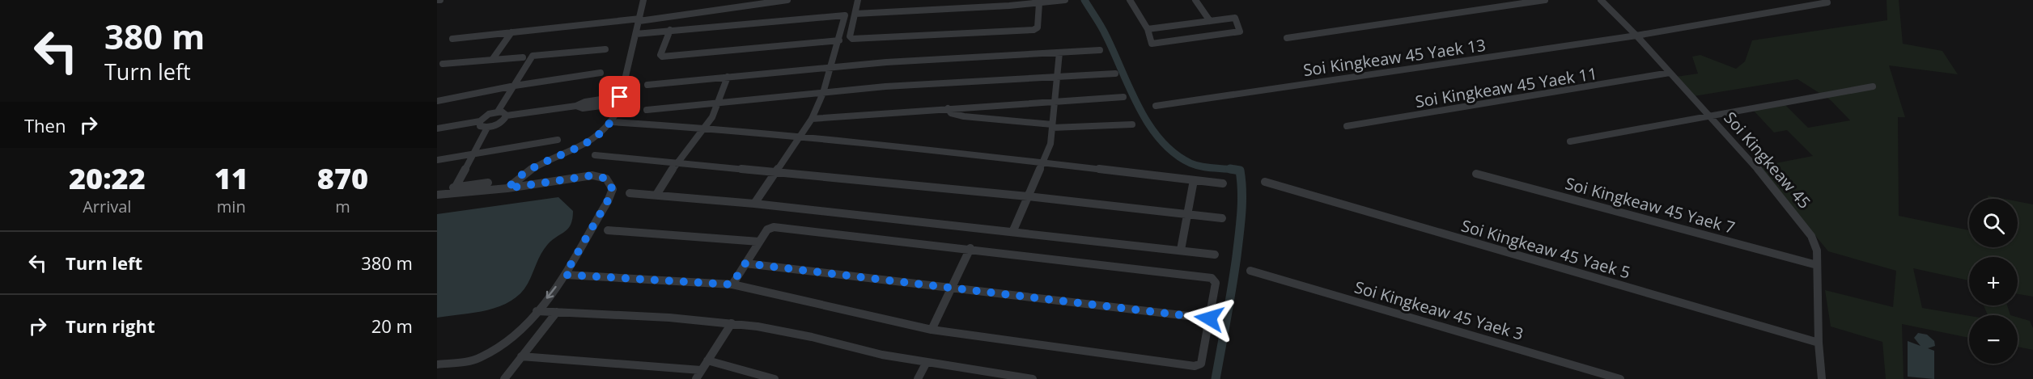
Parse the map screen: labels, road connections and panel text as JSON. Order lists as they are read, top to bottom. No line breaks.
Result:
{"streets":{"street":["Soi Kingkeaw 45 Yaek 13","Soi Kingkeaw 45 Yaek 11","Soi Kingkeaw 45","Soi Kingkeaw 45 Yaek 7","Soi Kingkeaw 45 Yaek 5","Soi Kingkeaw 45 Yaek 3"]},"crossings":[["Soi Kingkeaw 45 Yaek 13","Soi Kingkeaw 45"],["Soi Kingkeaw 45 Yaek 11","Soi Kingkeaw 45"],["Soi Kingkeaw 45","Soi Kingkeaw 45 Yaek 7"],["Soi Kingkeaw 45","Soi Kingkeaw 45 Yaek 5"]],"page":{"turn":["380 m","Turn left"],"then":"Then","eta":["20:22","Arrival","11","min","870","m"],"map_buttons":["+","−"],"list":[{"name":"Turn left","value":"380 m"},{"name":"Turn right","value":"20 m"}]}}
